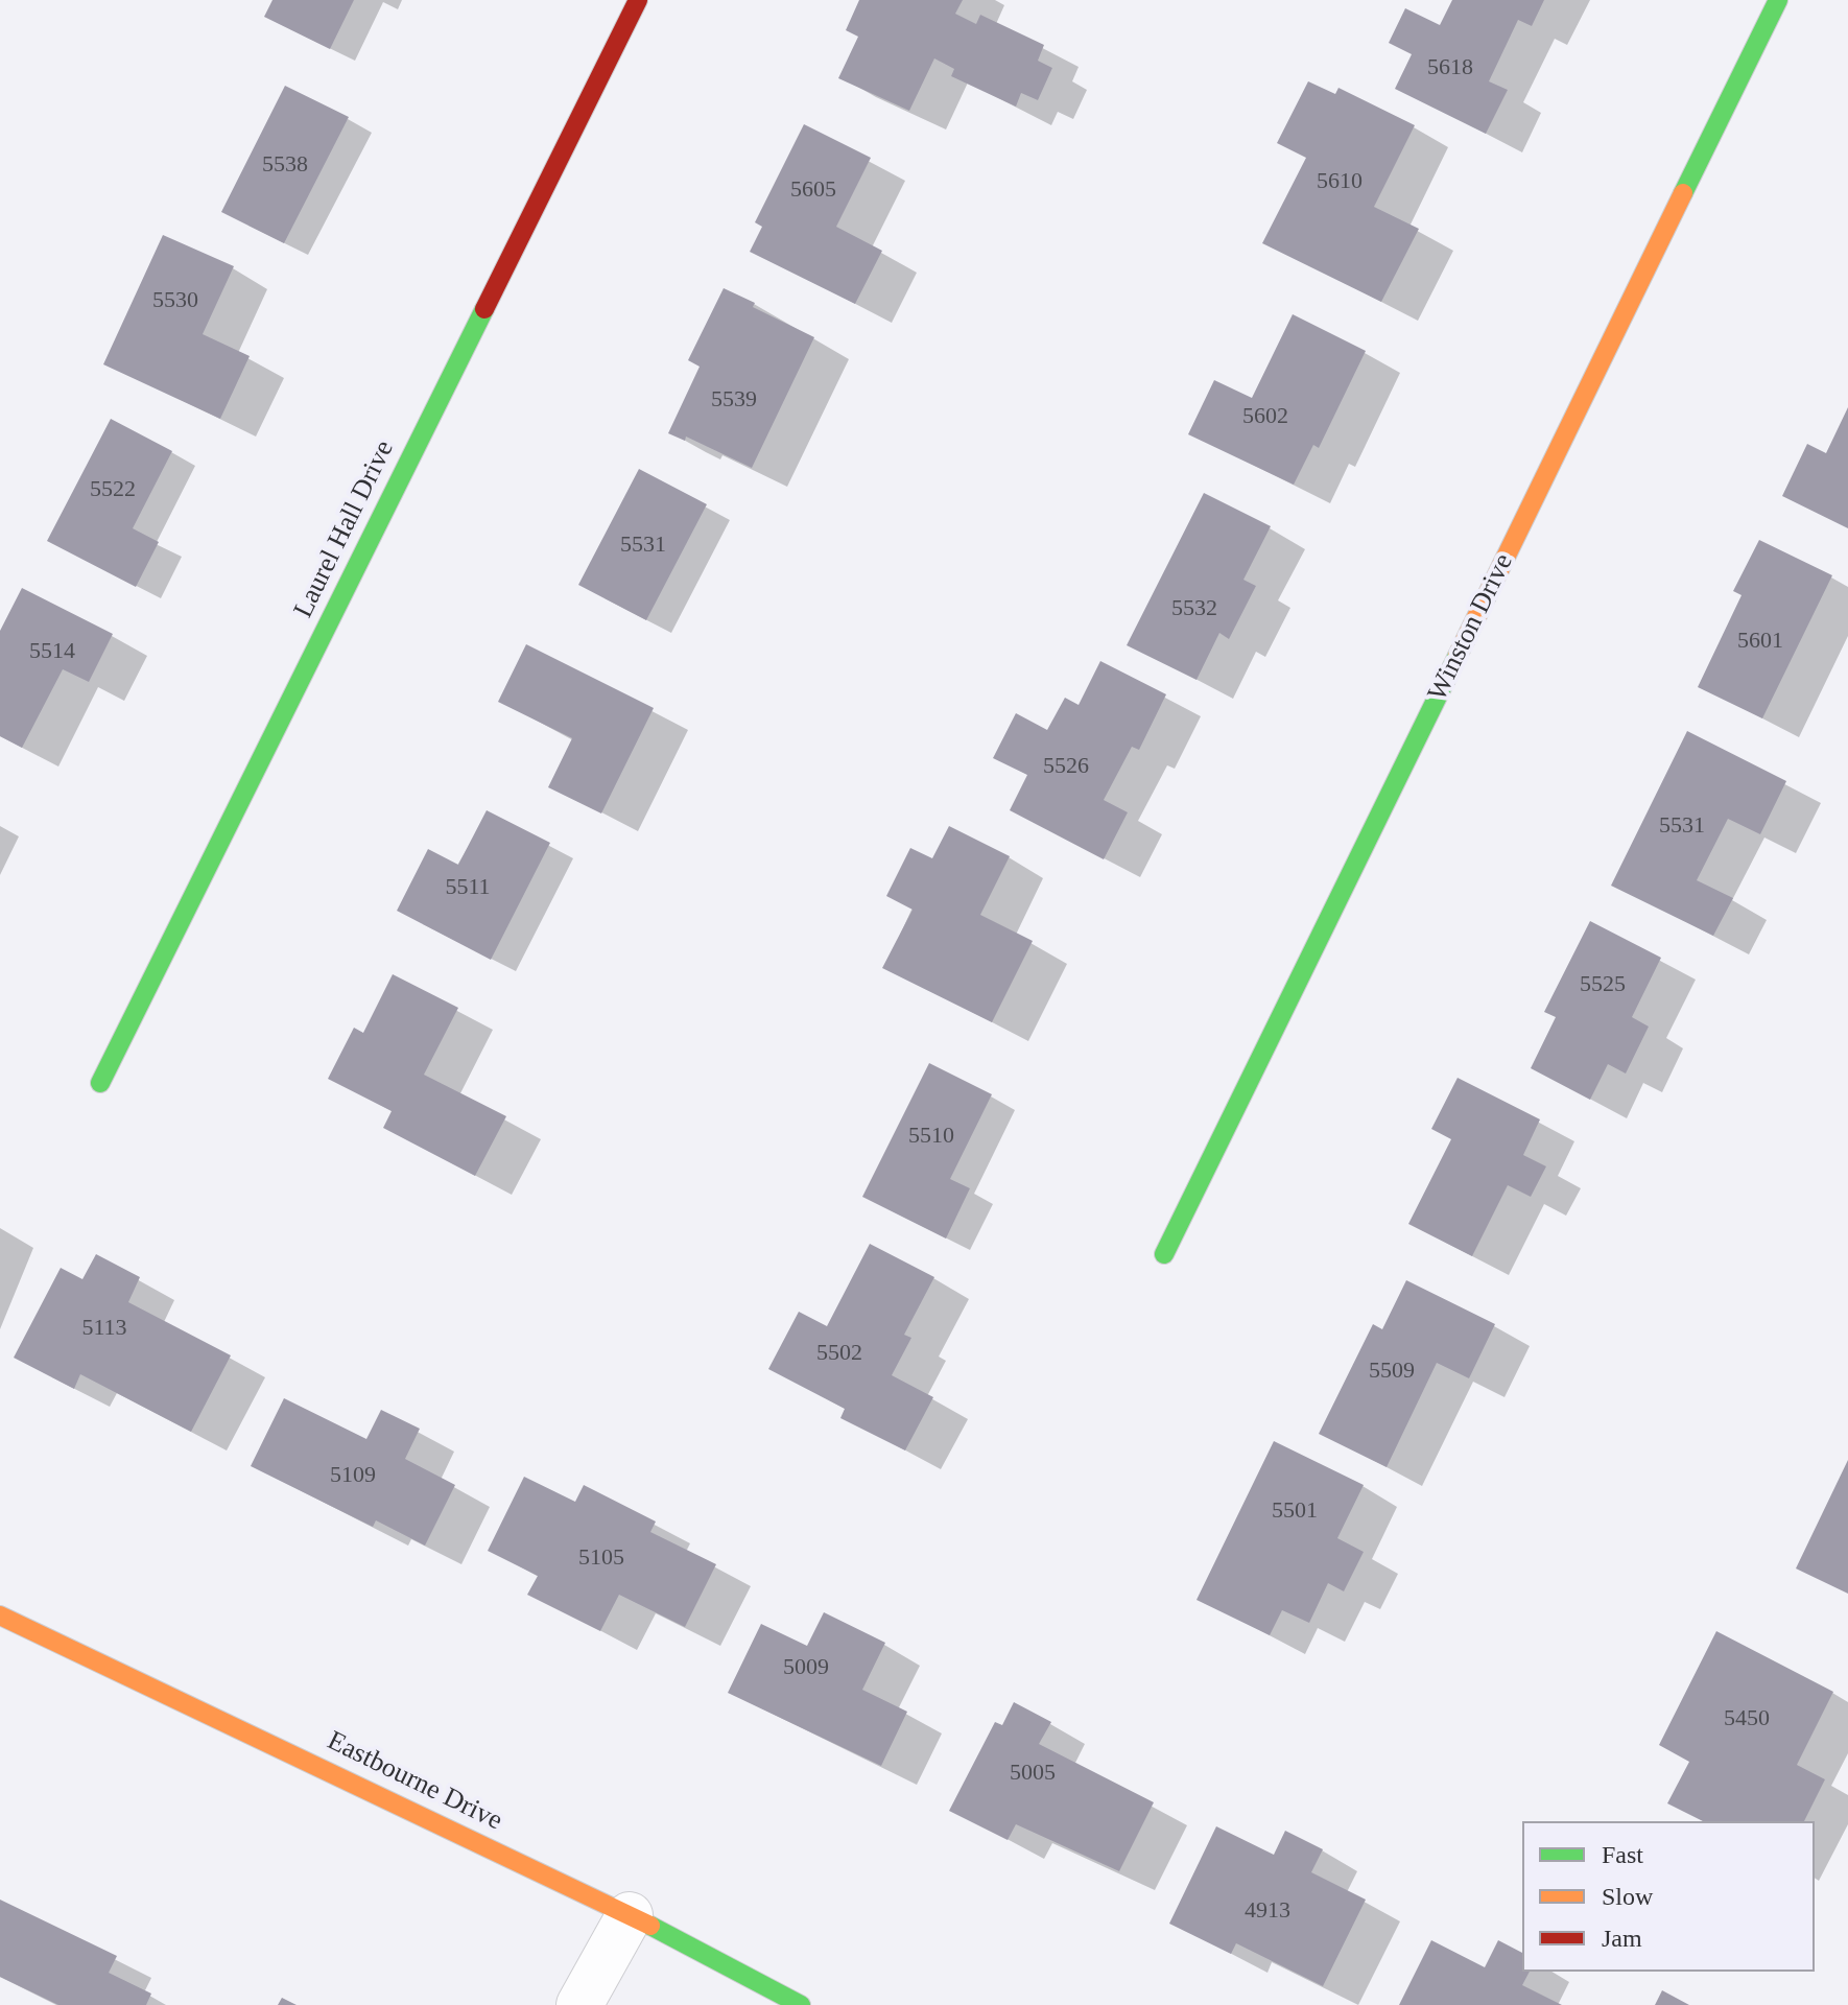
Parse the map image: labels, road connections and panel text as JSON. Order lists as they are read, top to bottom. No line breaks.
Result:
{"streets":{"street":["Laurel Hall Drive","Winston Drive","Eastbourne Drive"]},"house_numbers":["5618","5538","5610","5605","5530","5539","5602","5522","5531","5532","5601","5514","5526","5531","5511","5525","5510","5113","5502","5509","5109","5501","5105","5009","5450","5005","4913"],"legend":["Fast","Slow","Jam"]}
